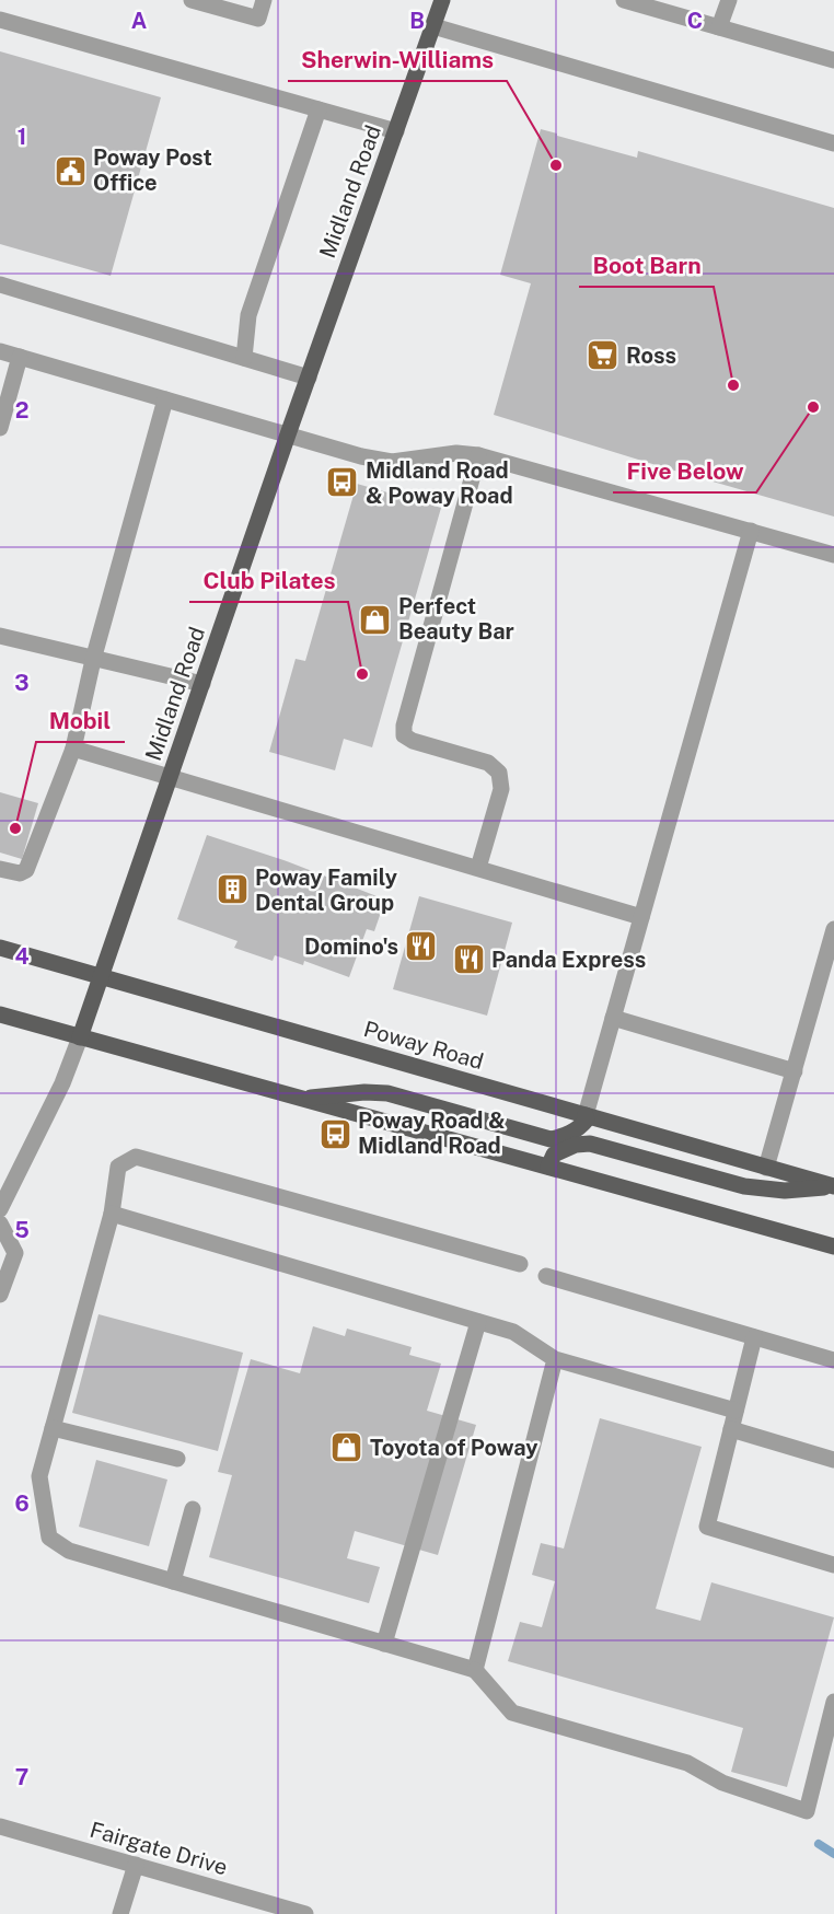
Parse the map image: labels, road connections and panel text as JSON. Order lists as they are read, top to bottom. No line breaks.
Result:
{"streets":{"main road":["Midland Road","Poway Road"],"street":["Fairgate Drive"]},"crossings":[["Midland Road","Poway Road"]],"places":{"other":["Sherwin-Williams","Boot Barn","Five Below","Club Pilates","Mobil"],"public building":["Poway Post Office"],"supermarket":["Ross"],"bus stop":["Midland Road & Poway Road","Poway Road & Midland Road"],"shop":["Perfect Beauty Bar","Toyota of Poway"],"building":["Poway Family Dental Group"],"restaurant":["Domino's","Panda Express"]},"grid":{"columns":["A","B","C"],"rows":["1","2","3","4","5","6","7"]}}
